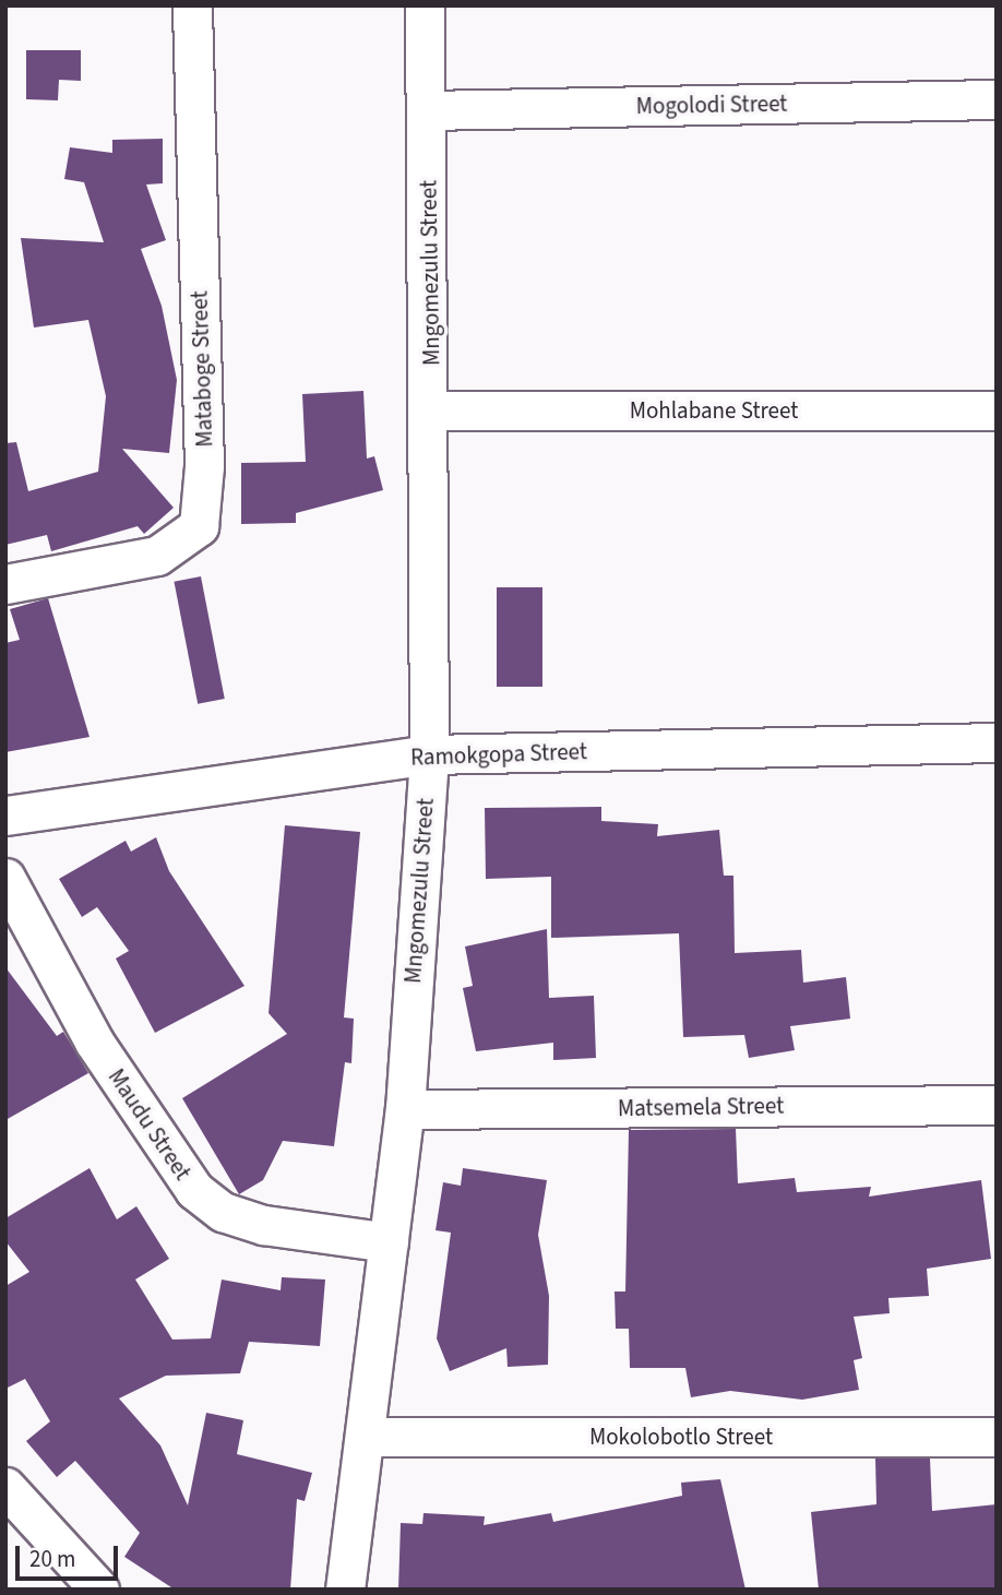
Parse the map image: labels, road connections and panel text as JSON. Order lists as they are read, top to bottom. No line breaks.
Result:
{"streets":{"street":["Mogolodi Street","Mngomezulu Street","Mataboge Street","Mohlabane Street","Ramokgopa Street","Matsemela Street","Maudu Street","Mokolobotlo Street"]},"crossings":[["Mogolodi Street","Mngomezulu Street"],["Mngomezulu Street","Mohlabane Street"],["Mngomezulu Street","Ramokgopa Street"],["Mngomezulu Street","Matsemela Street"],["Mngomezulu Street","Maudu Street"],["Mngomezulu Street","Mokolobotlo Street"]],"scale_bar":"20 m"}
